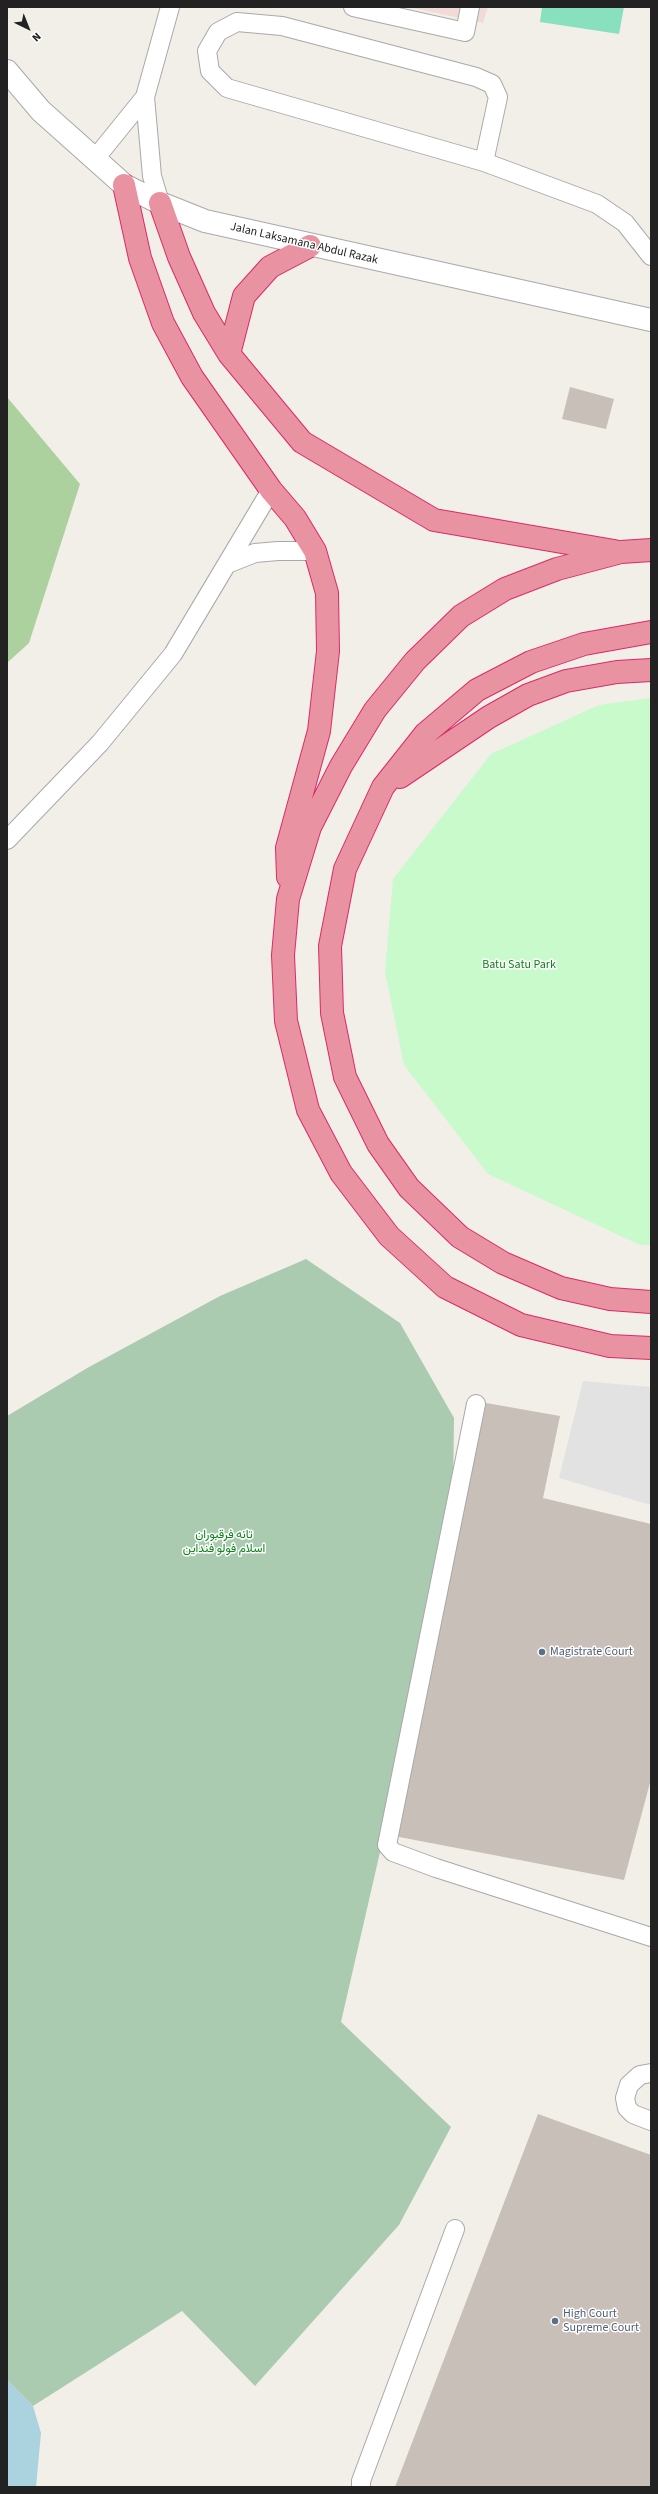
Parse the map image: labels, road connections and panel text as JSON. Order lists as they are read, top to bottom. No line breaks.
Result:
{"streets":{"street":["Jalan Laksamana Abdul Razak"]},"parks":["Batu Satu Park","تانه فرقبوران اسلام فولو فنداين"],"places":["Magistrate Court","High Court Supreme Court"],"north":"bottom right"}
